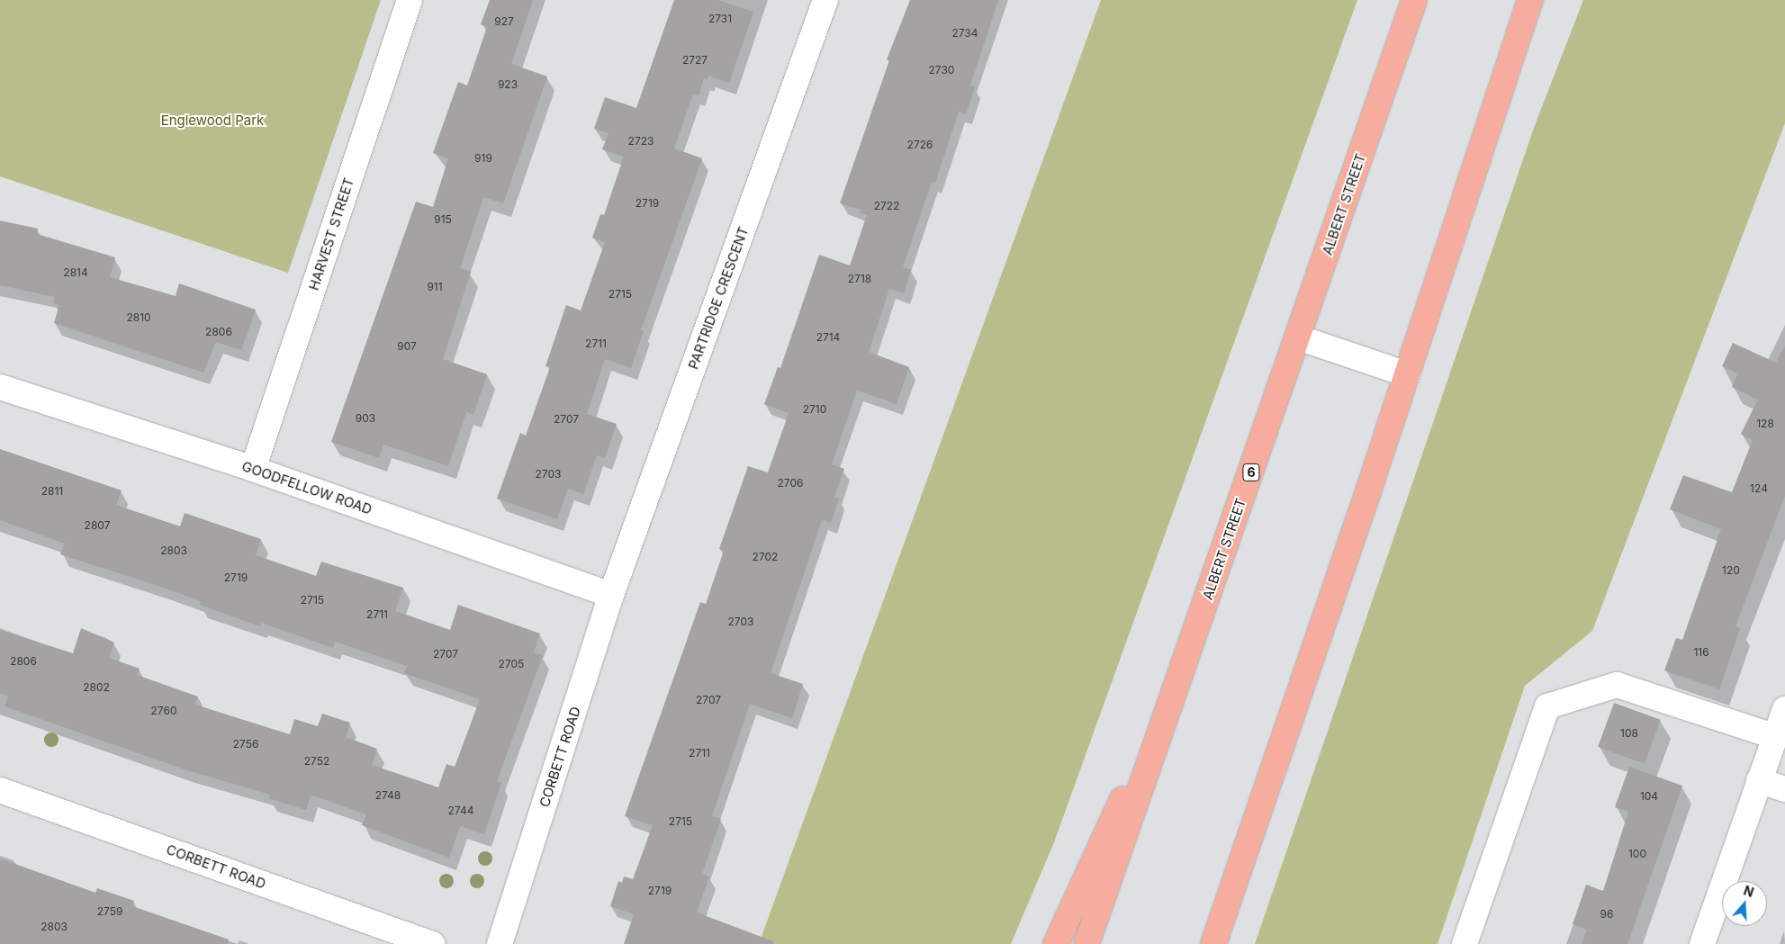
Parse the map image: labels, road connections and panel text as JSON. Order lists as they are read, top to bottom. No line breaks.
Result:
{"streets":{"highway":["ALBERT STREET","6"],"street":["HARVEST STREET","PARTRIDGE CRESCENT","GOODFELLOW ROAD","CORBETT ROAD"]},"crossings":[["HARVEST STREET","GOODFELLOW ROAD"],["PARTRIDGE CRESCENT","GOODFELLOW ROAD"],["PARTRIDGE CRESCENT","CORBETT ROAD"],["GOODFELLOW ROAD","CORBETT ROAD"]],"parks":["Englewood Park"],"house_numbers":["2731","927","2734","2727","2730","923","2723","2726","919","2719","2722","915","2814","2718","911","2715","2810","2806","2714","2711","907","2710","903","2707","128","2703","2706","124","2811","2807","2803","2702","120","2719","2715","2711","2703","116","2707","2806","2705","2802","2707","2760","108","2756","2711","2752","2748","104","2744","2715","100","2719","2759","96","2803"],"north":"top"}
